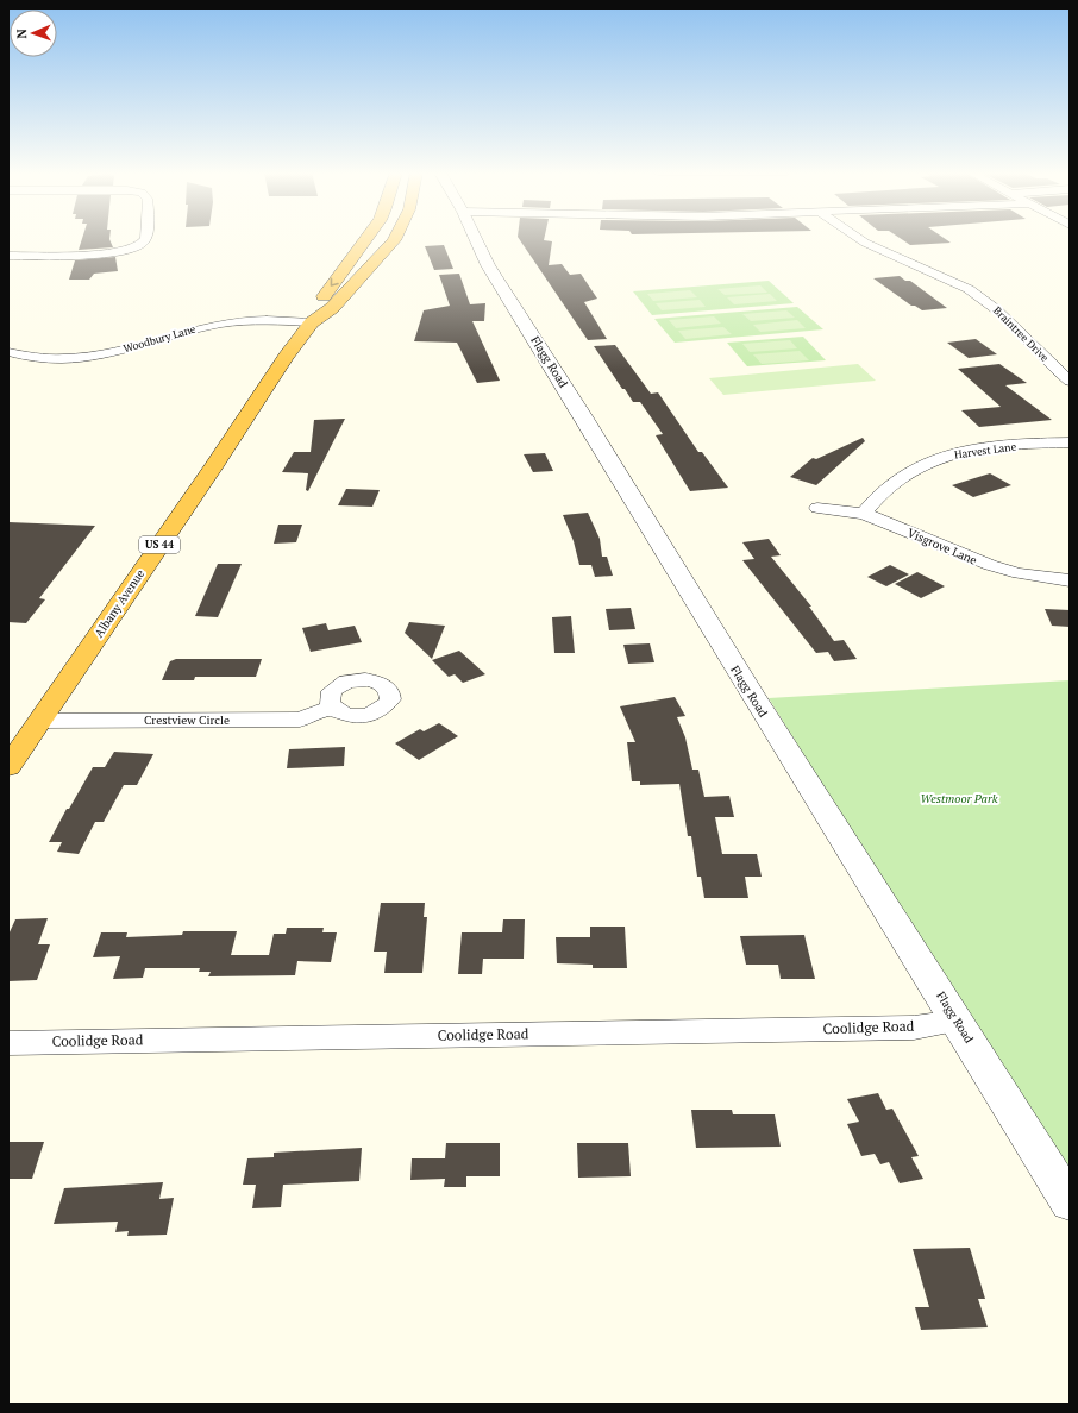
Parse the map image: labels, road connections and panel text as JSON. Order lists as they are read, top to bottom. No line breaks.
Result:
{"streets":{"highway":["US 44","Albany Avenue"],"street":["Braintree Drive","Woodbury Lane","Flagg Road","Harvest Lane","Visgrove Lane","Crestview Circle","Coolidge Road"]},"crossings":[["Woodbury Lane","Albany Avenue"],["Flagg Road","Coolidge Road"],["Harvest Lane","Visgrove Lane"],["Albany Avenue","Crestview Circle"]],"parks":["Westmoor Park"],"north":"left"}
